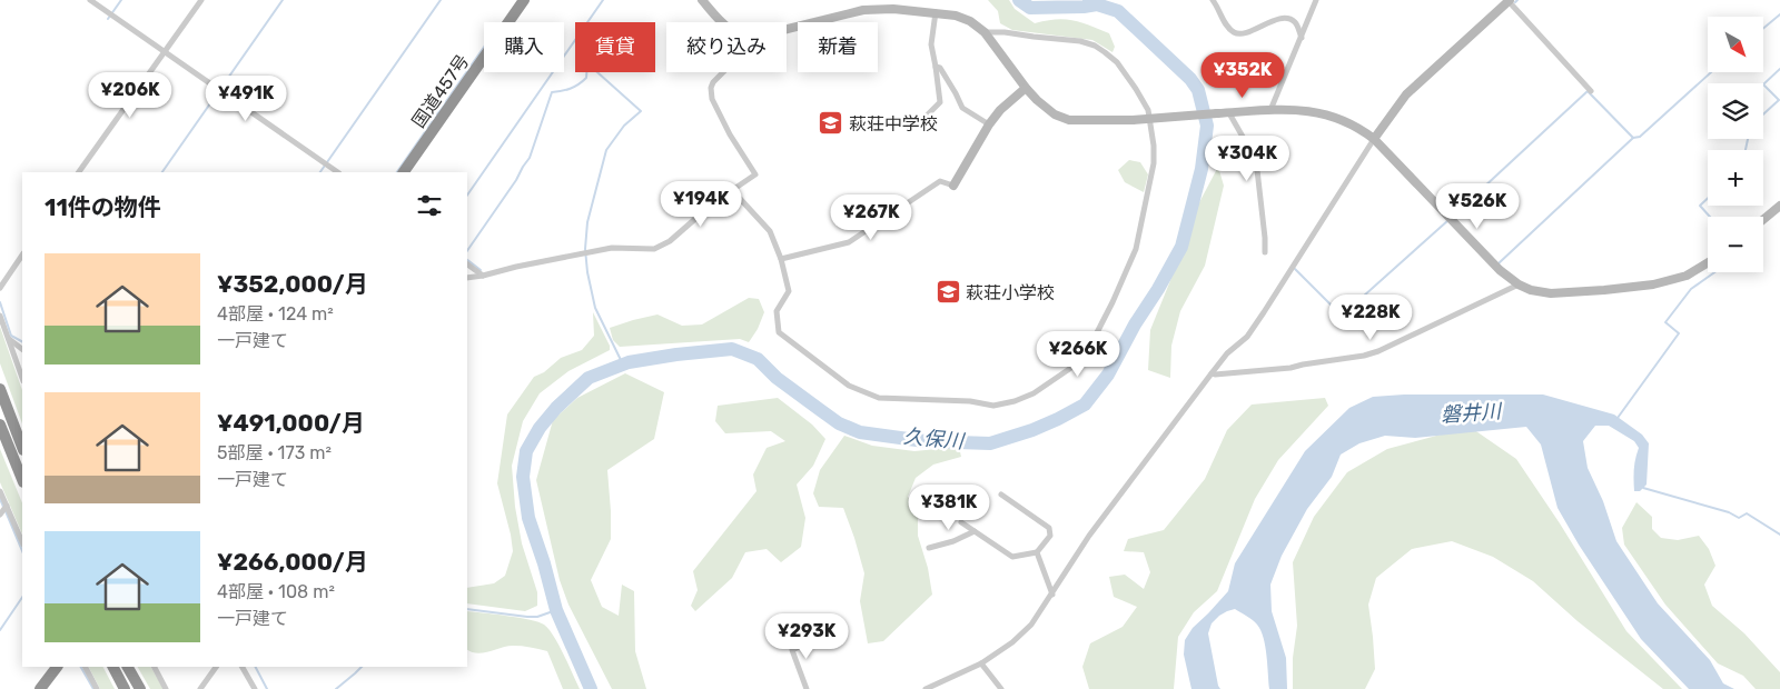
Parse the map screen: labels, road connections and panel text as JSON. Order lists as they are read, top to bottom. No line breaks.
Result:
{"streets":{"highway":["国道457号"]},"water":["磐井川","久保川"],"places":{"school or university":["萩荘中学校","萩荘小学校"]},"north":"bottom right","page":{"map_buttons":["+","−"],"chip":["購入","賃貸","絞り込み","新着"],"price":["¥352K","¥206K","¥491K","¥304K","¥194K","¥526K","¥267K","¥228K","¥266K","¥381K","¥293K"],"heading":"11件の物件","list":[{"name":"¥352,000/月","note":"4部屋 · 124 m² · 一戸建て"},{"name":"¥491,000/月","note":"5部屋 · 173 m² · 一戸建て"},{"name":"¥266,000/月","note":"4部屋 · 108 m² · 一戸建て"}]}}
